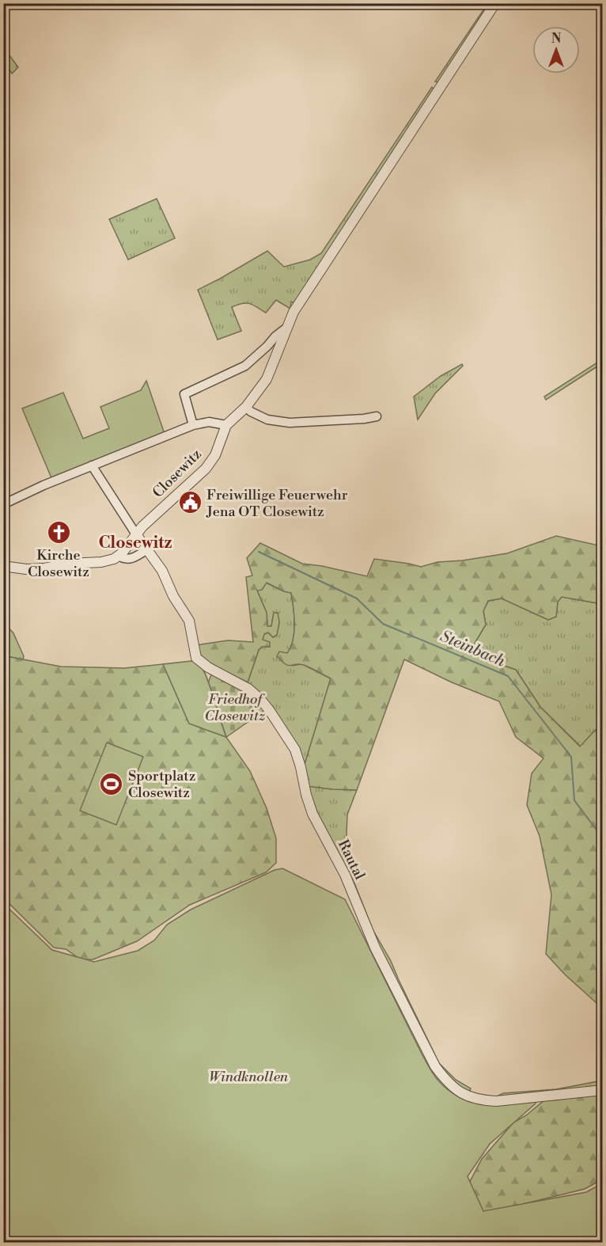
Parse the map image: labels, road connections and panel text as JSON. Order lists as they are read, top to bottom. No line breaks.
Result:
{"streets":{"street":["Closewitz","Rautal"]},"crossings":[["Closewitz","Rautal"]],"districts":["Closewitz"],"water":["Steinbach"],"parks":["Friedhof Closewitz","Windknollen"],"places":{"public building":["Freiwillige Feuerwehr Jena OT Closewitz"],"church":["Kirche Closewitz"],"sports":["Sportplatz Closewitz"]},"north":"top"}
